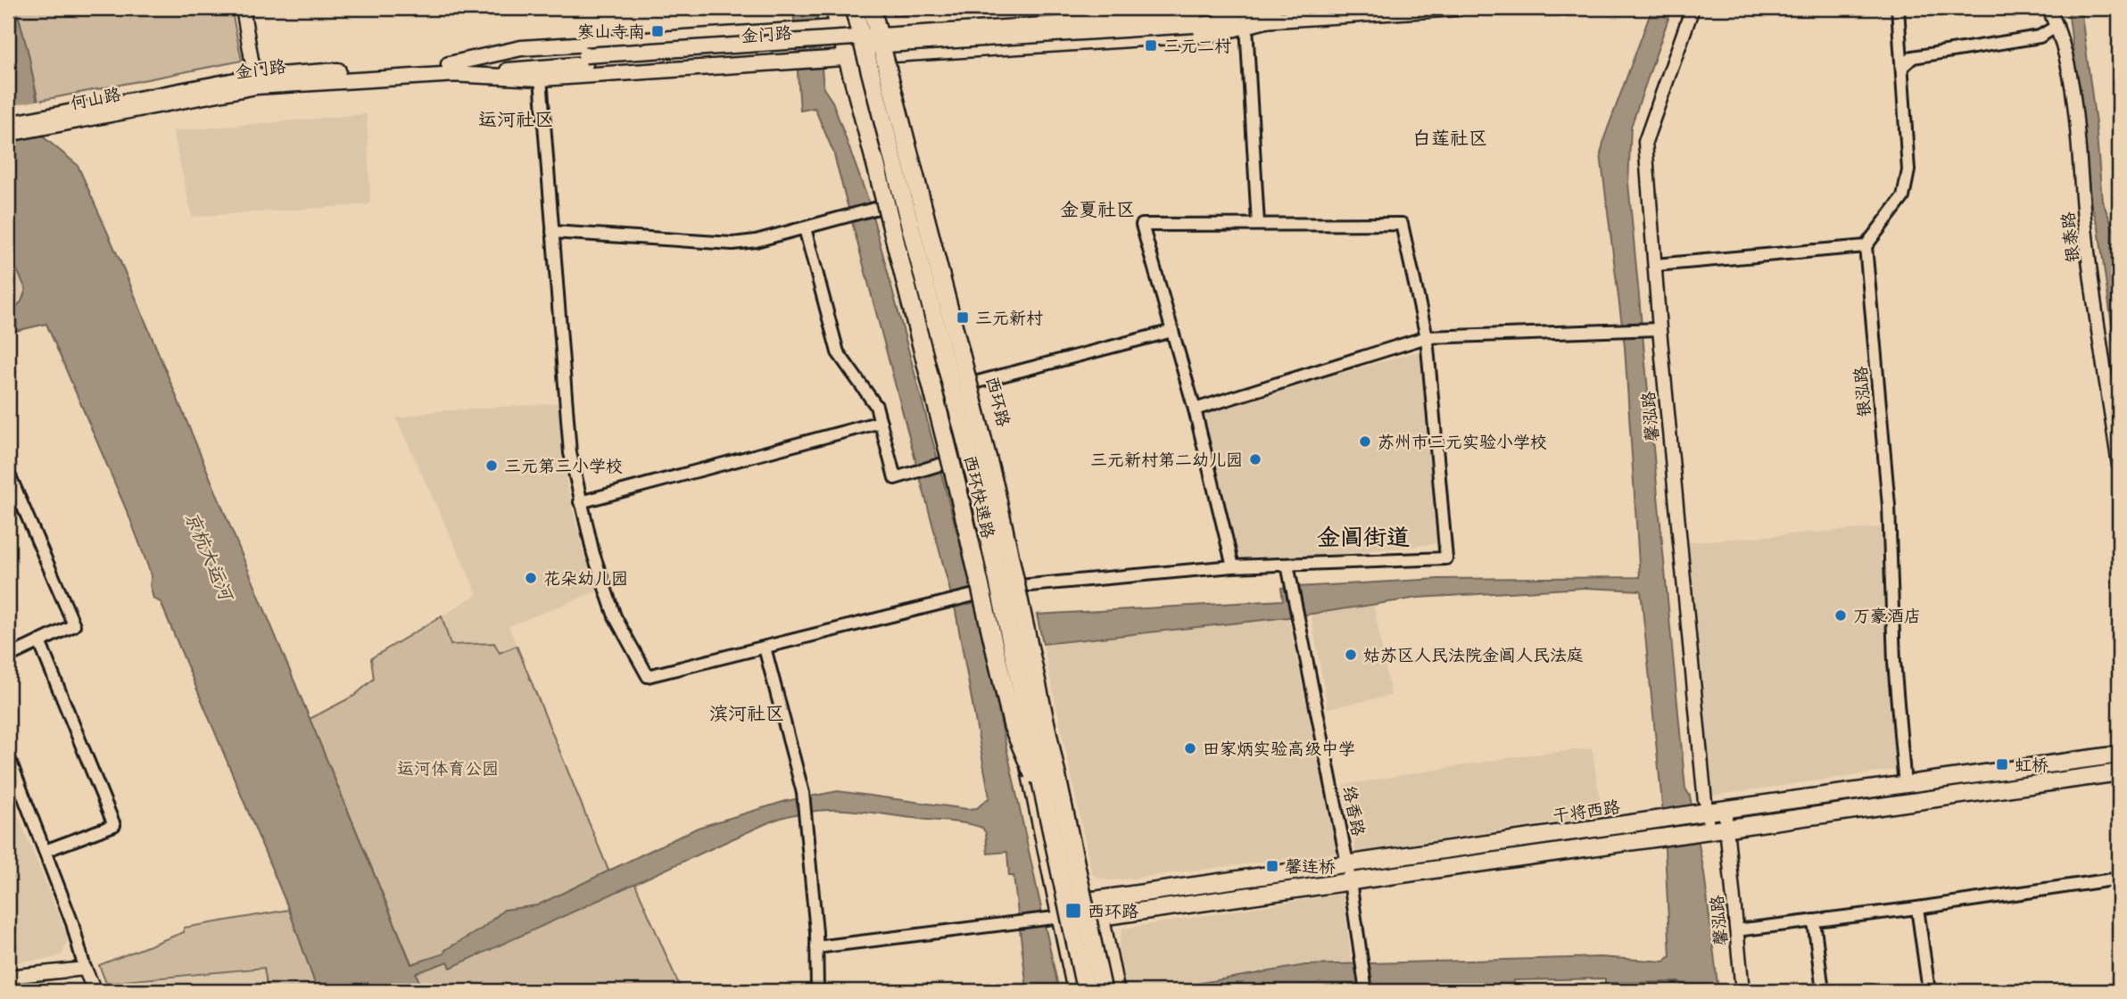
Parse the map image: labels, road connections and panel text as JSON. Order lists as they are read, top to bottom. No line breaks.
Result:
{"streets":{"highway":["西环快速路"],"main road":["金门路","何山路","西环路","干将西路"],"street":["银泰路","银泓路","馨泓路","络香路"]},"crossings":[["金门路","何山路"],["银泓路","干将西路"],["西环路","干将西路"],["馨泓路","干将西路"],["络香路","干将西路"]],"districts":["运河社区","白莲社区","金夏社区","金阊街道","滨河社区"],"water":["京杭大运河"],"parks":["运河体育公园"],"places":{"transit":["寒山寺南","三元二村","三元新村","虹桥","馨连桥","西环路"],"other":["苏州市三元实验小学校","三元新村第二幼儿园","三元第三小学校","花朵幼儿园","万豪酒店","姑苏区人民法院金阊人民法庭","田家炳实验高级中学"]}}
